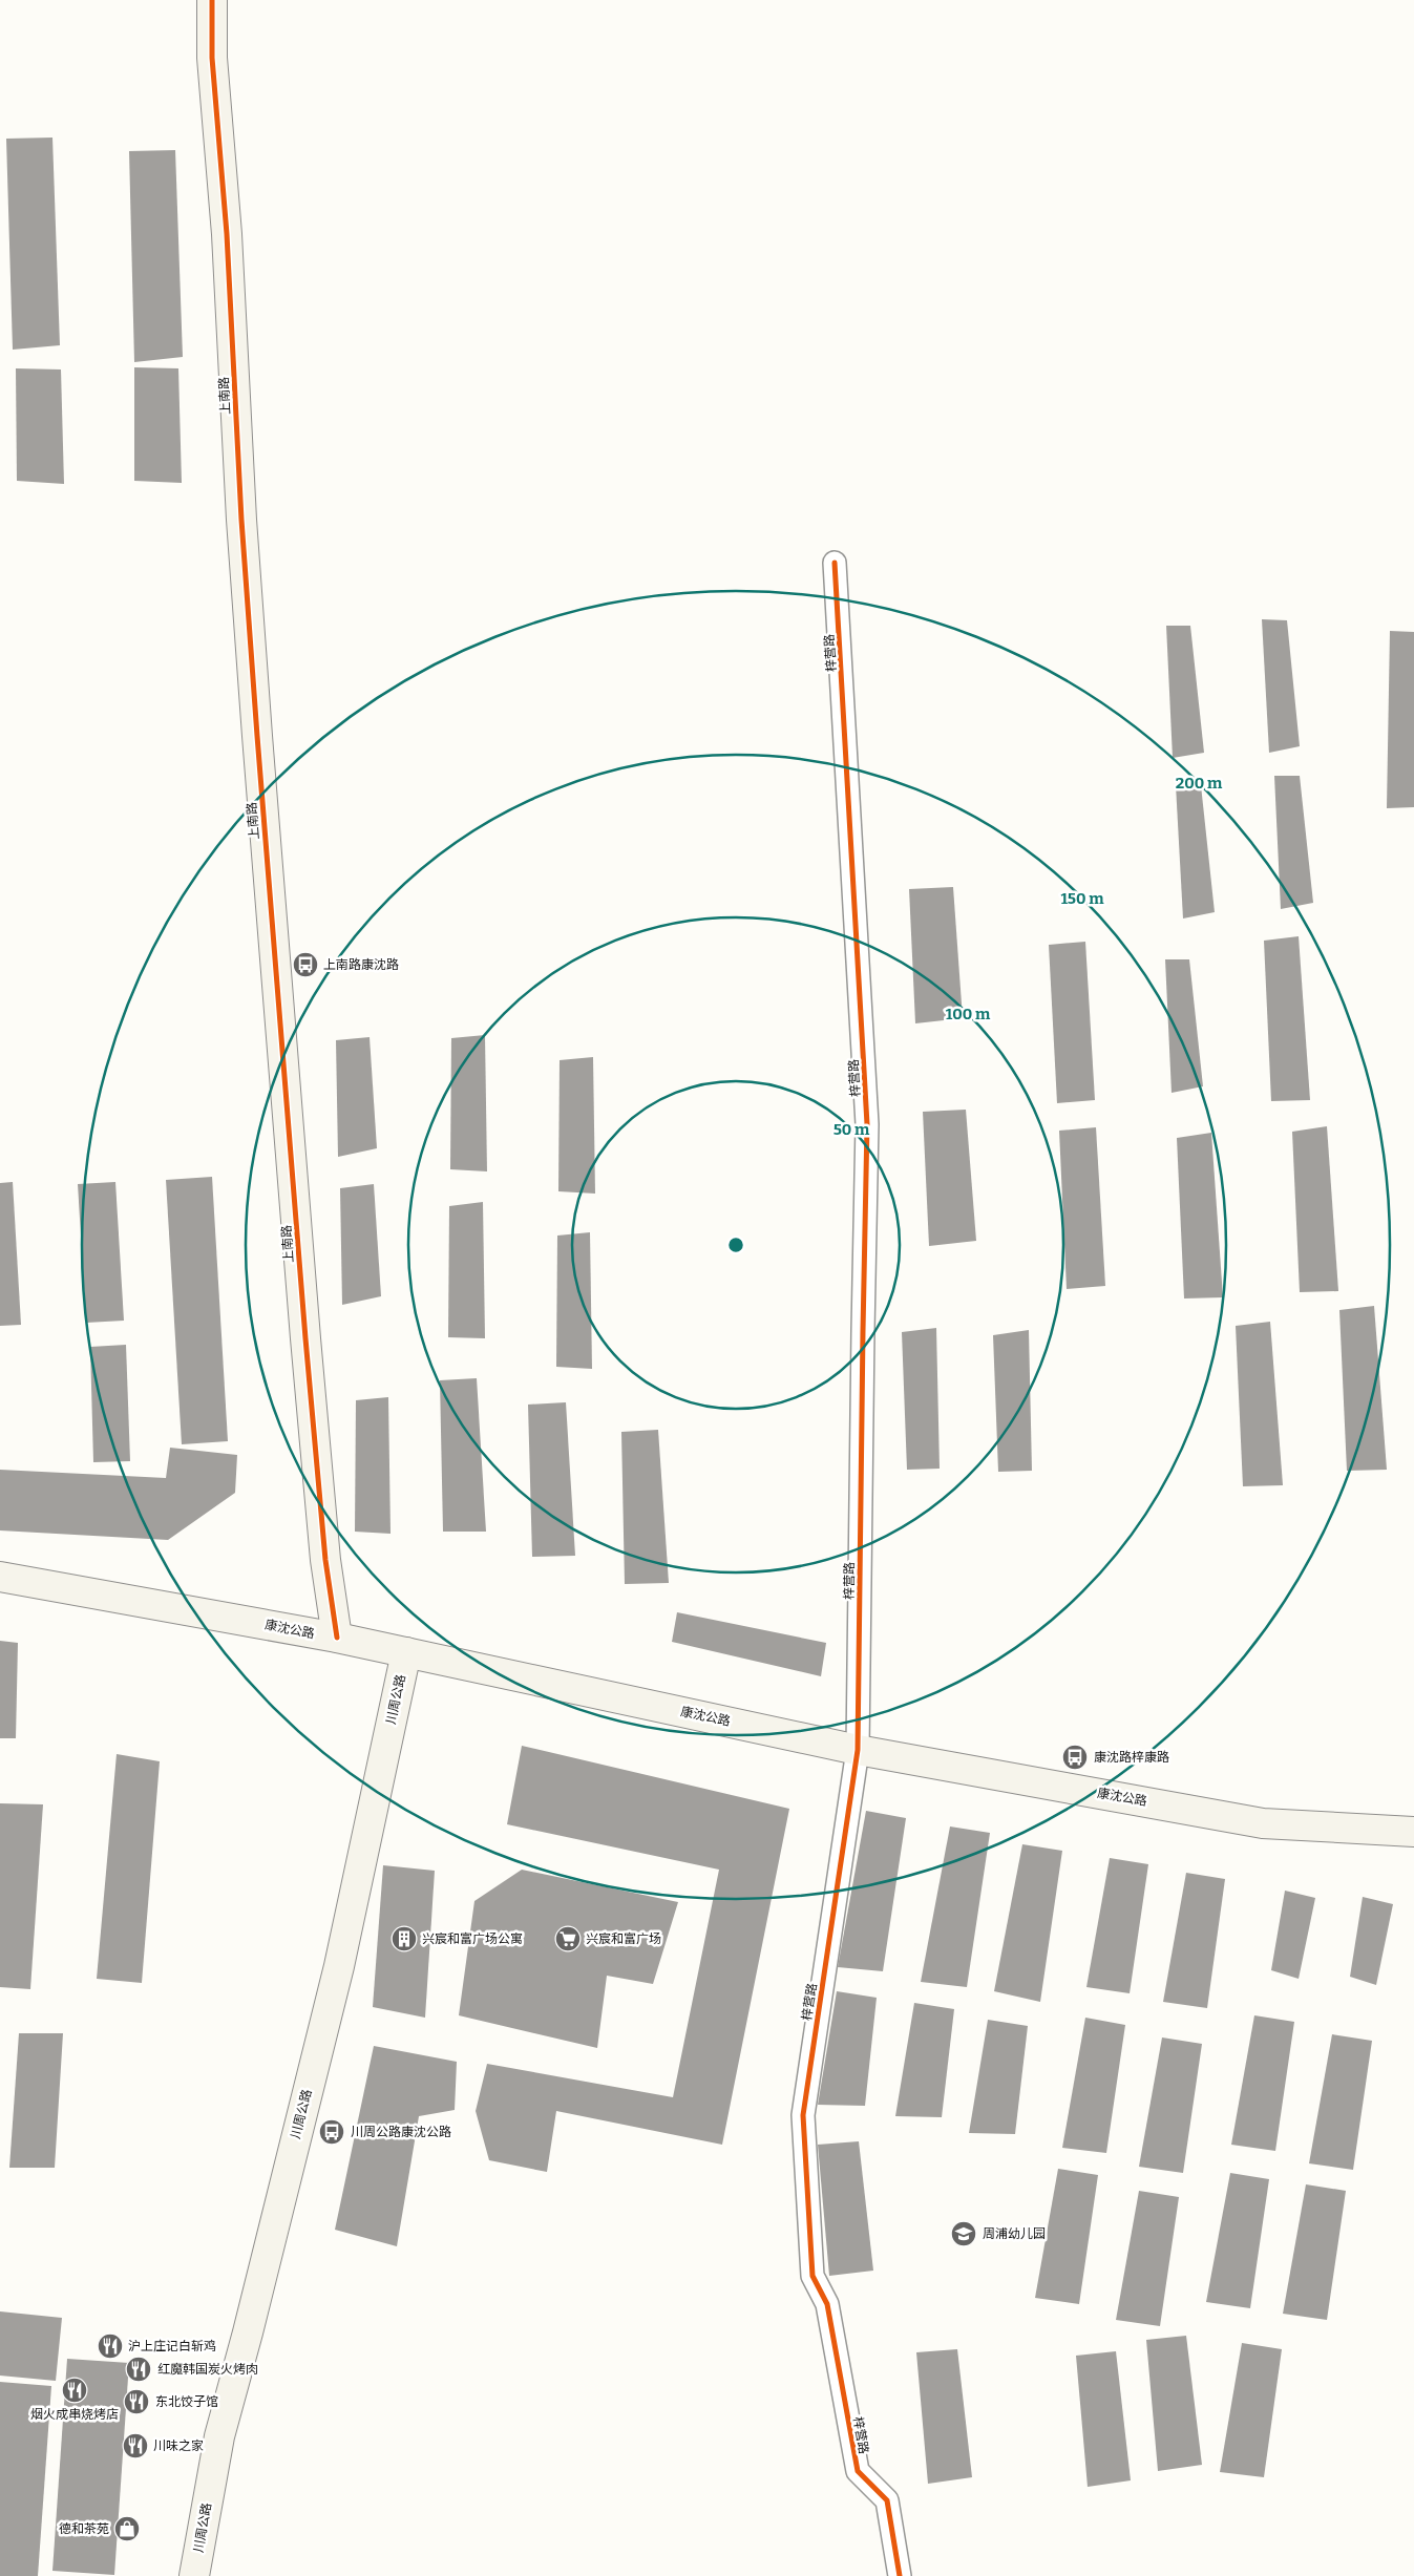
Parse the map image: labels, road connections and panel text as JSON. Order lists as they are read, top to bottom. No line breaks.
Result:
{"streets":{"street":["上南路","梓营路","康沈公路","川周公路"]},"crossings":[["上南路","康沈公路"],["梓营路","康沈公路"],["康沈公路","川周公路"]],"places":{"bus stop":["上南路康沈路","康沈路梓康路","川周公路康沈公路"],"building":["兴宸和富广场公寓"],"supermarket":["兴宸和富广场"],"school or university":["周浦幼儿园"],"restaurant":["沪上庄记白斩鸡","红魔韩国炭火烤肉","烟火成串烧烤店","东北饺子馆","川味之家"],"shop":["德和茶苑"]},"rings":["200 m","150 m","100 m","50 m"]}
